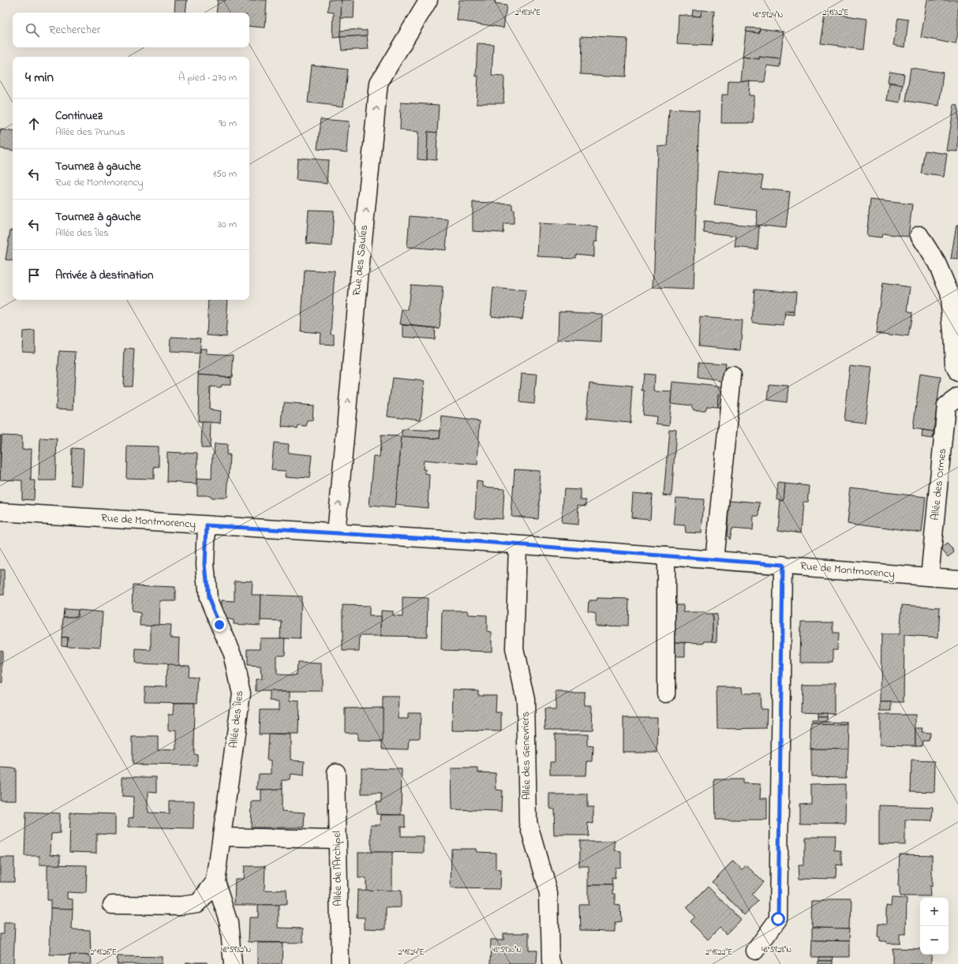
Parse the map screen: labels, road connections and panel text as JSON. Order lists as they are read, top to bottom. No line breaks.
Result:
{"streets":{"street":["Rue des Saules","Allée des Ormes","Rue de Montmorency","Allée des Îles","Allée des Genevriers","Allée de l'Archipel"]},"crossings":[["Rue des Saules","Rue de Montmorency"],["Allée des Ormes","Rue de Montmorency"],["Rue de Montmorency","Allée des Îles"],["Rue de Montmorency","Allée des Genevriers"]],"one_way":["Rue des Saules"],"page":{"search":"Rechercher","heading":["4 min","À pied · 270 m"],"list":[["Continuez","Allée des Prunus","90 m"],["Tournez à gauche","Rue de Montmorency","150 m"],["Tournez à gauche","Allée des Îles","30 m"],"Arrivée à destination"],"map_buttons":["+","−"]},"coordinates":["2°18'34\"E","2°18'32\"E","48°59'24\"N","48°59'32\"N","48°59'30\"N","48°59'28\"N","2°18'26\"E","2°18'24\"E","2°18'22\"E"]}
